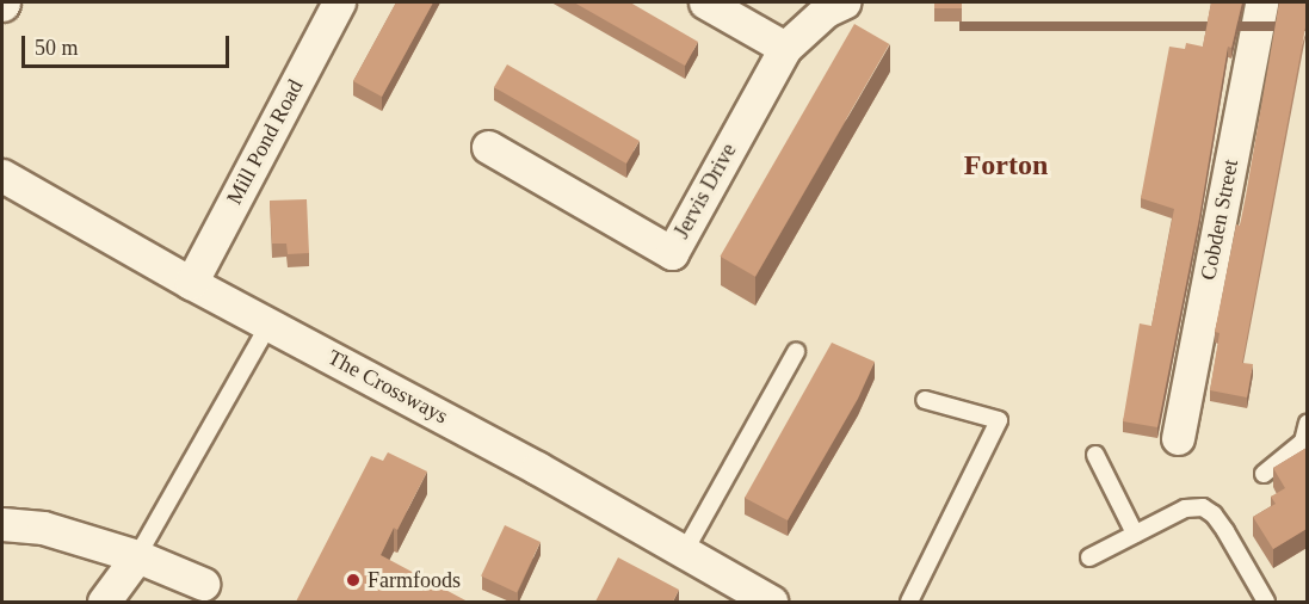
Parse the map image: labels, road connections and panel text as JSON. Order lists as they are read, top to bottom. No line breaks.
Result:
{"streets":{"street":["Mill Pond Road","Jervis Drive","Cobden Street","The Crossways"]},"crossings":[["Mill Pond Road","The Crossways"]],"districts":["Forton"],"places":["Farmfoods"],"scale_bar":"50 m"}
